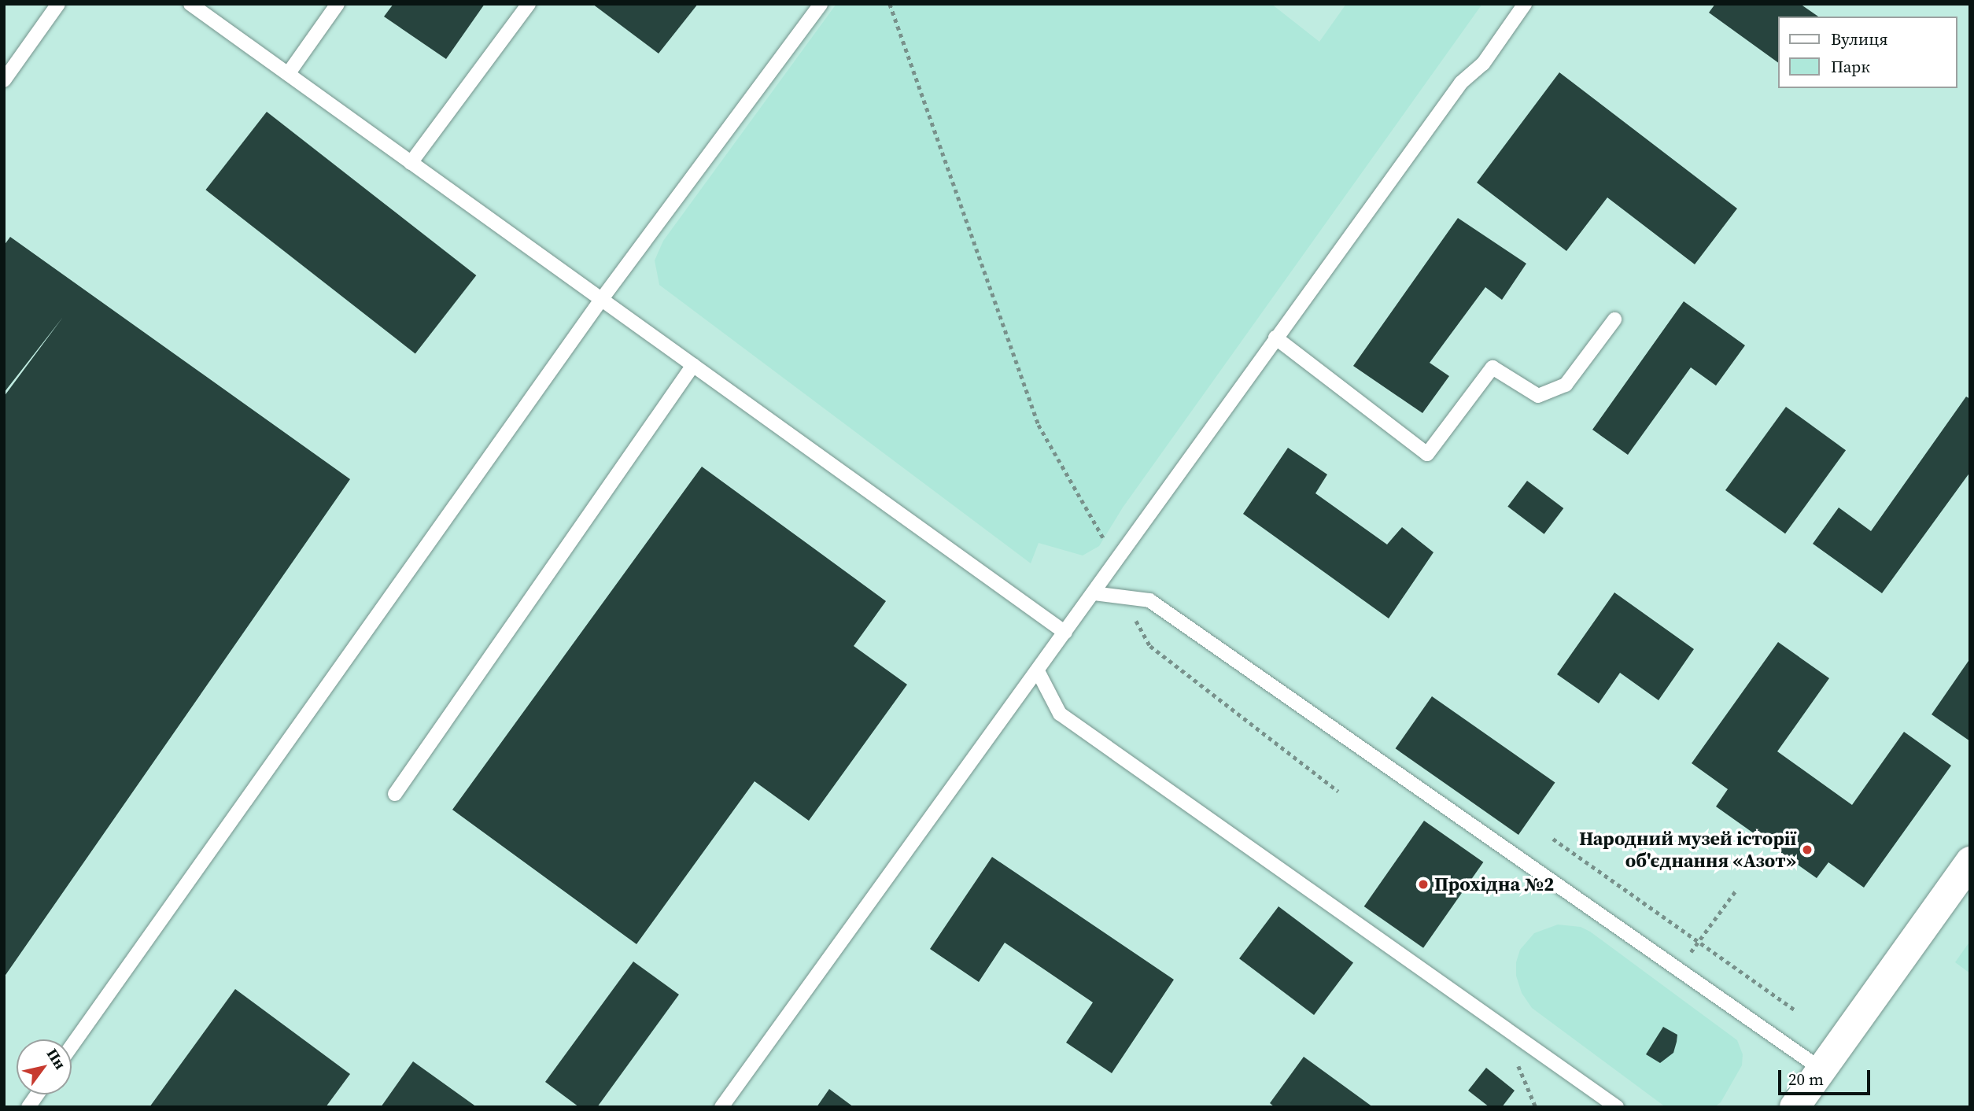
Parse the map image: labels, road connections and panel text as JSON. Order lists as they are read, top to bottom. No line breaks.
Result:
{"places":["Народний музей історії об'єднання «Азот»","Прохідна №2"],"legend":["Вулиця","Парк"],"scale_bar":"20 m","north":"top right"}
